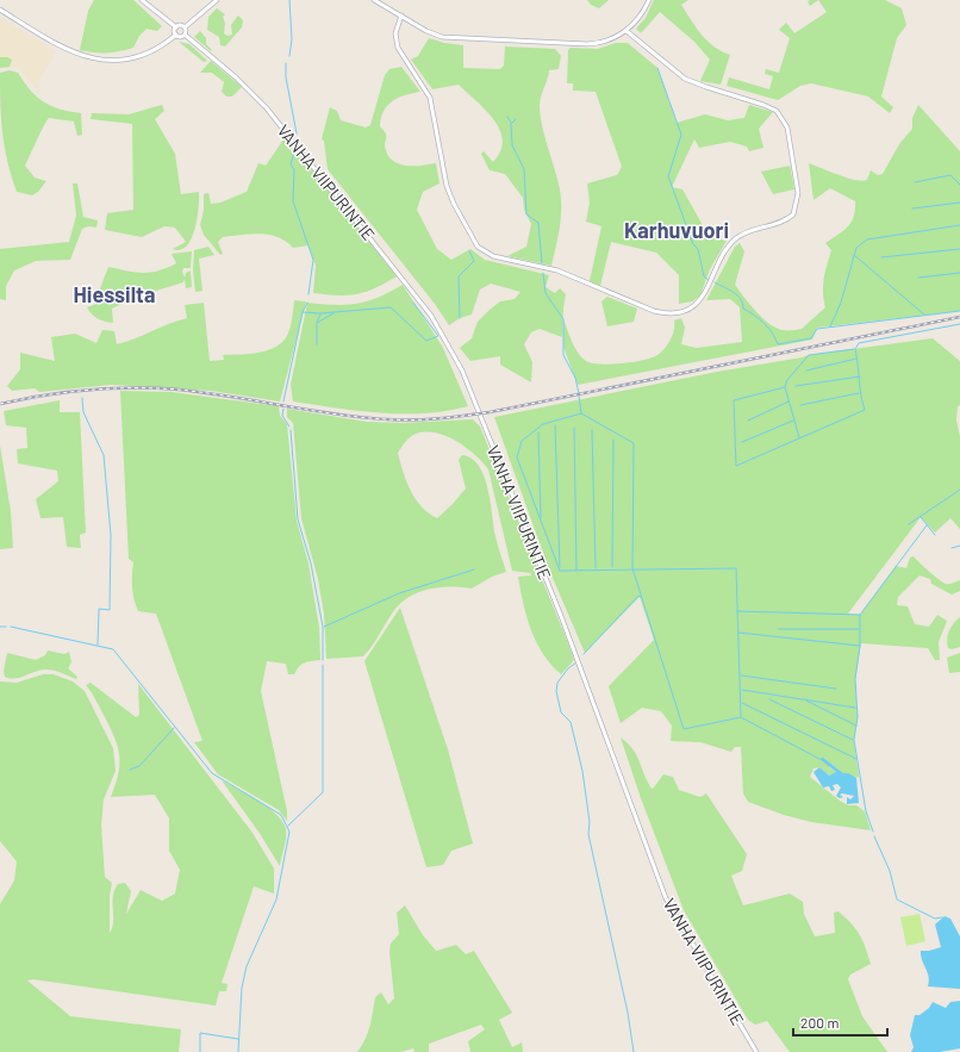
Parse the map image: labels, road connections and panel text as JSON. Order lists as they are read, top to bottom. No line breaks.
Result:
{"streets":{"street":["VANHA VIIPURINTIE"]},"districts":["Karhuvuori","Hiessilta"],"scale_bar":"200 m"}
